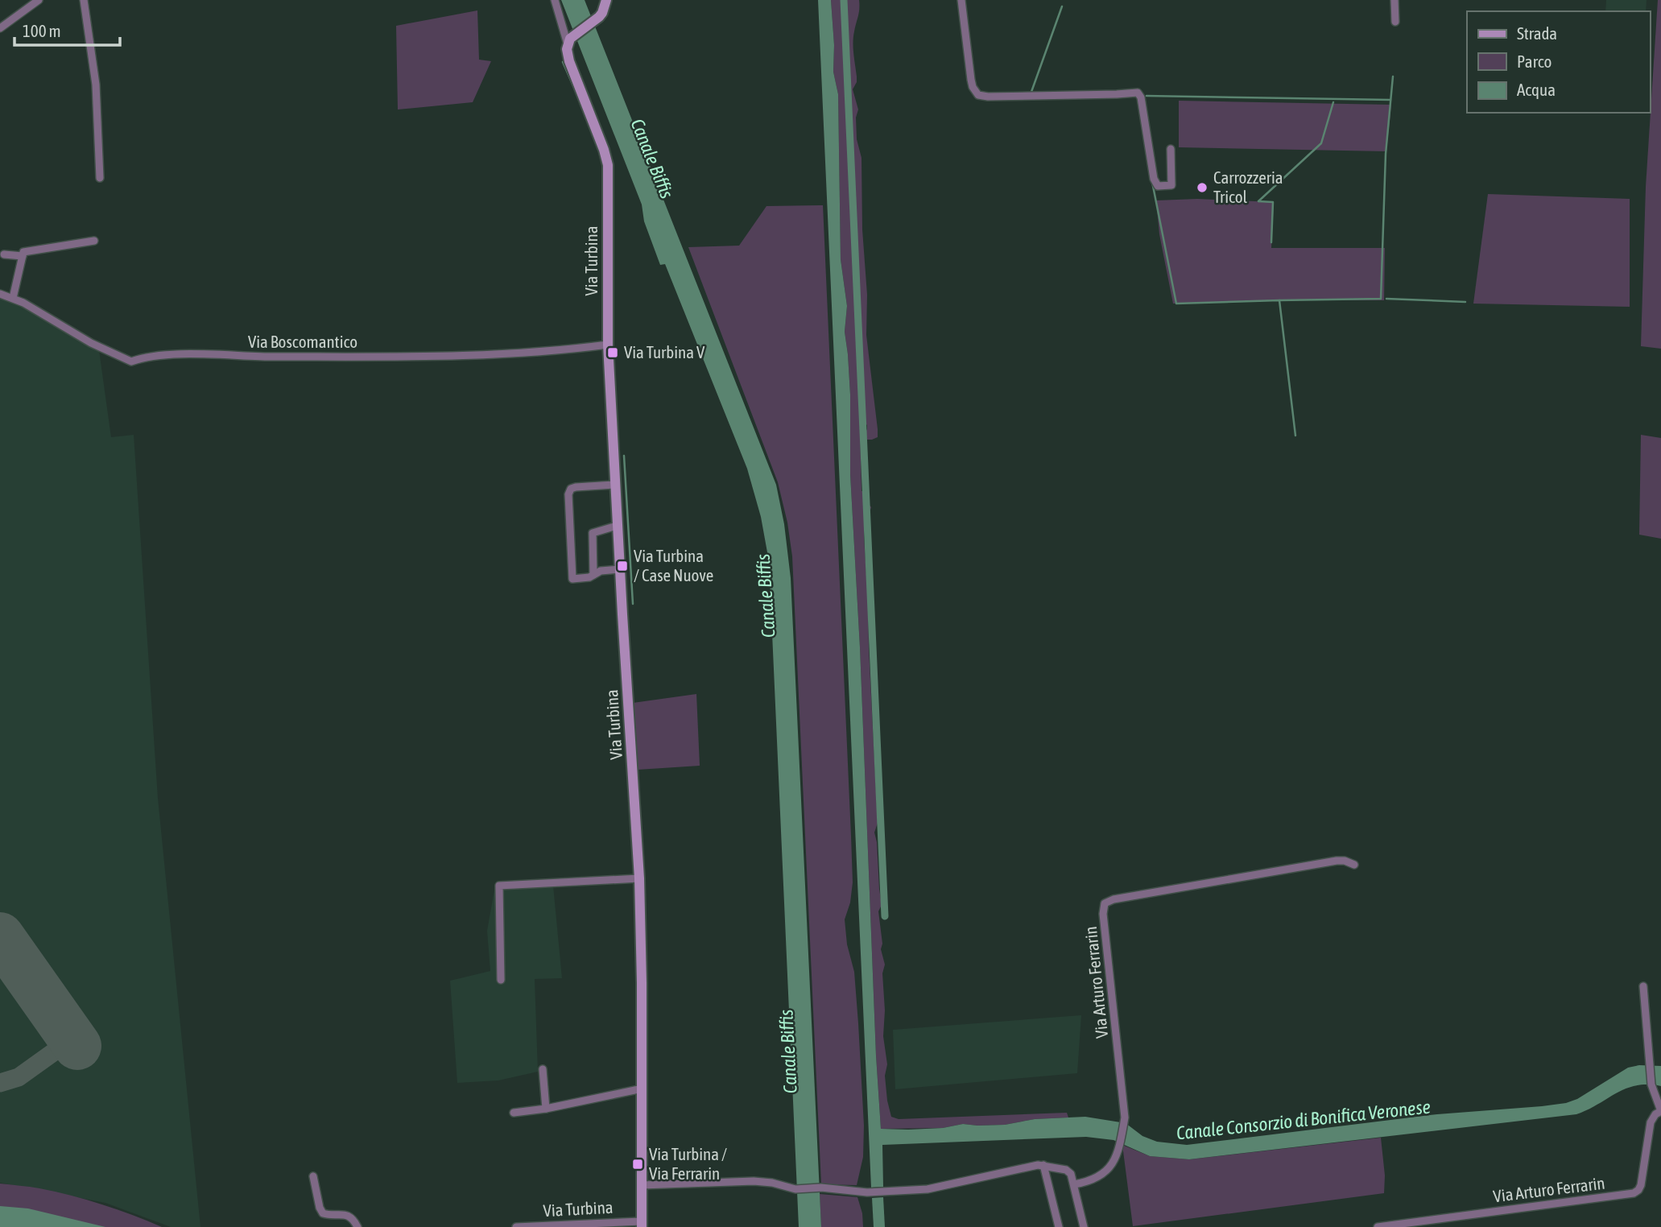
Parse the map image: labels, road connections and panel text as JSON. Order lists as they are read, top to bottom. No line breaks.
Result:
{"streets":{"street":["Via Turbina","Via Boscomantico","Via Arturo Ferrarin"]},"crossings":[["Via Turbina","Via Boscomantico"]],"water":["Canale Biffis","Canale Consorzio di Bonifica Veronese"],"places":{"other":["Carrozzeria Tricol"],"transit":["Via Turbina V","Via Turbina / Case Nuove","Via Turbina / Via Ferrarin"]},"legend":["Strada","Parco","Acqua"],"scale_bar":"100 m"}
